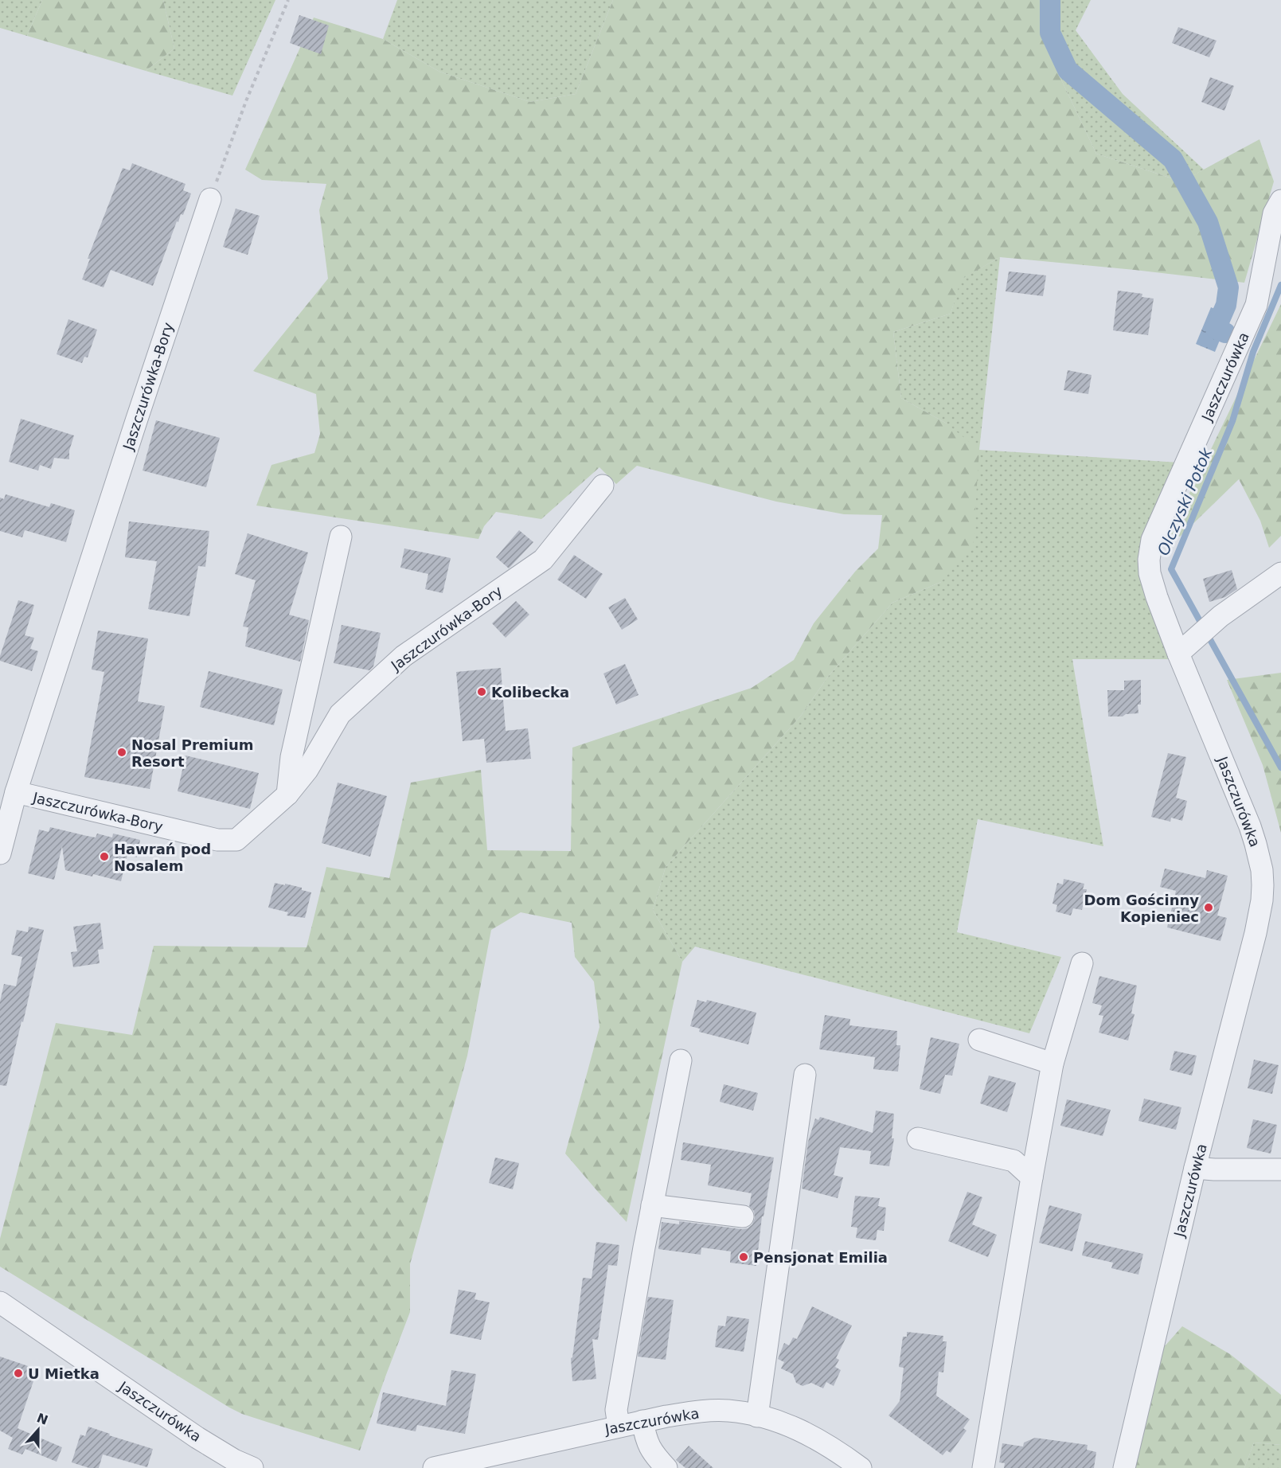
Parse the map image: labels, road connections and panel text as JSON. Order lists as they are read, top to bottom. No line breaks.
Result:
{"streets":{"street":["Jaszczurówka","Jaszczurówka-Bory"]},"water":["Olczyski Potok"],"places":["Kolibecka","Nosal Premium Resort","Hawrań pod Nosalem","Dom Gościnny Kopieniec","Pensjonat Emilia","U Mietka"],"north":"top"}
